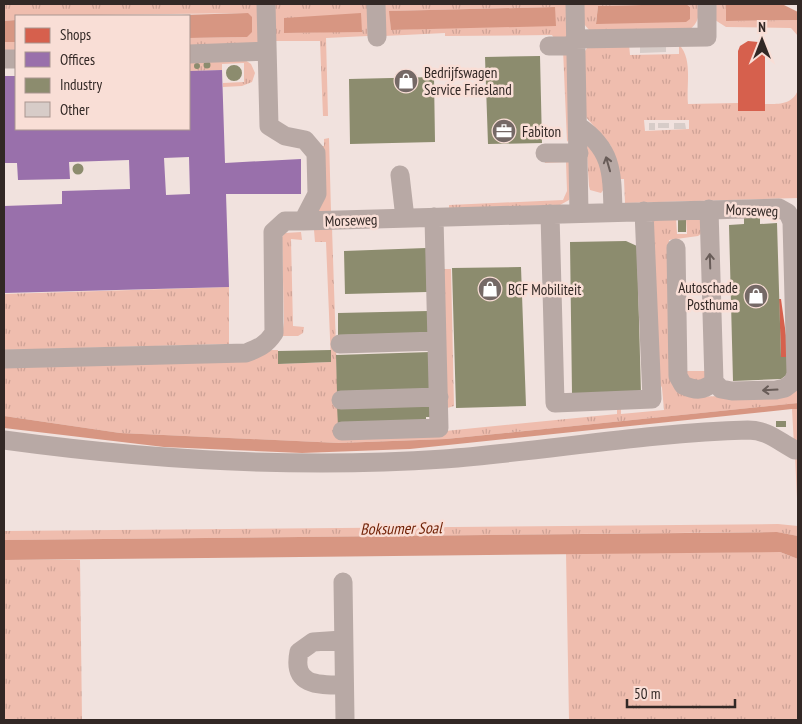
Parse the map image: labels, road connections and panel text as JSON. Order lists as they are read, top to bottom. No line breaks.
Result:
{"streets":{"lane":["Morseweg"]},"water":["Boksumer Soal"],"places":{"shop":["Bedrijfswagen Service Friesland","BCF Mobiliteit","Autoschade Posthuma"],"office":["Fabiton"]},"legend":["Shops","Offices","Industry","Other"],"scale_bar":"50 m","north":"top"}
